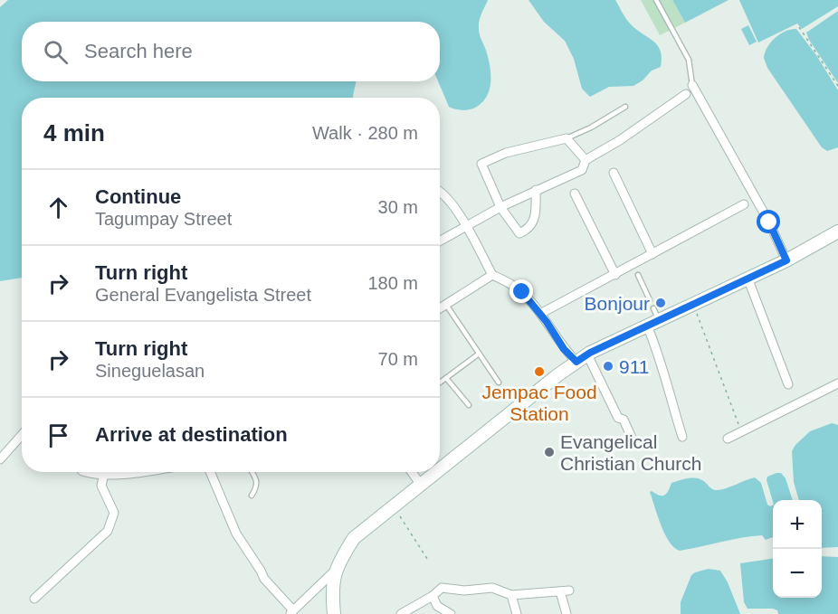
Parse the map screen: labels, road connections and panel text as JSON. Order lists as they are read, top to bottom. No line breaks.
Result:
{"places":["Bonjour","911","Jempac Food Station","Evangelical Christian Church"],"page":{"search":"Search here","heading":["4 min","Walk · 280 m"],"list":[["Continue","Tagumpay Street","30 m"],["Turn right","General Evangelista Street","180 m"],["Turn right","Sineguelasan","70 m"],"Arrive at destination"],"map_buttons":["+","−"]}}
